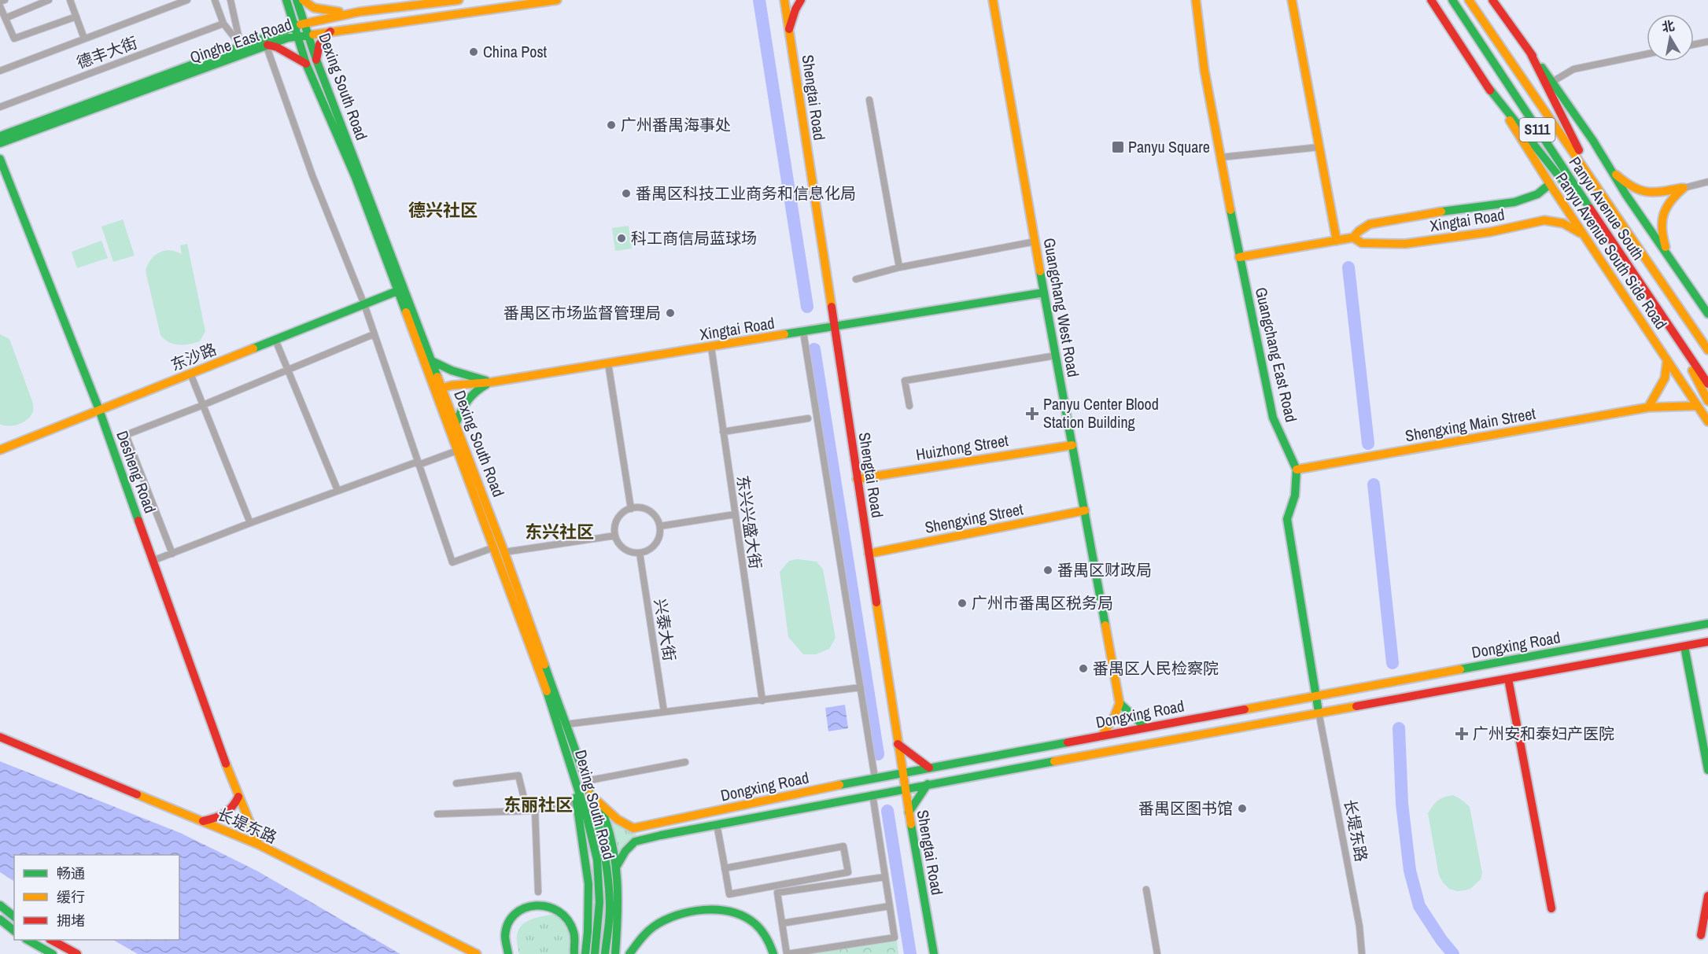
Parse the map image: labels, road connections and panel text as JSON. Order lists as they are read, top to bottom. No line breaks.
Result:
{"streets":{"main road":["Qinghe East Road","Dexing South Road","Shengtai Road","S111","Panyu Avenue South","Xingtai Road","Panyu Avenue South Side Road","Guangchang West Road","Guangchang East Road","东沙路","Shengxing Main Street","Huizhong Street","Desheng Road","Shengxing Street","Dongxing Road","长堤东路"],"street":["德丰大街","东兴兴盛大街","兴泰大街"]},"crossings":[["Qinghe East Road","Dexing South Road"],["Dexing South Road","Xingtai Road"],["Dexing South Road","东沙路"],["Dexing South Road","Dongxing Road"],["Shengtai Road","Xingtai Road"],["Shengtai Road","Huizhong Street"],["Shengtai Road","Shengxing Street"],["Shengtai Road","Dongxing Road"],["Xingtai Road","Panyu Avenue South Side Road"],["Xingtai Road","Guangchang West Road"],["Xingtai Road","Guangchang East Road"],["Xingtai Road","东兴兴盛大街"],["Panyu Avenue South Side Road","Shengxing Main Street"],["Guangchang West Road","Huizhong Street"],["Guangchang West Road","Shengxing Street"],["Guangchang East Road","Shengxing Main Street"],["Guangchang East Road","Dongxing Road"],["Guangchang East Road","长堤东路"],["东沙路","Desheng Road"],["Desheng Road","长堤东路"],["Dongxing Road","长堤东路"]],"districts":["德兴社区","东兴社区","东丽社区"],"places":{"other":["China Post","广州番禺海事处","番禺区科技工业商务和信息化局","科工商信局蓝球场","番禺区市场监督管理局","番禺区财政局","广州市番禺区税务局","番禺区人民检察院","番禺区图书馆"],"transit":["Panyu Square"],"health":["Panyu Center Blood Station Building","广州安和泰妇产医院"]},"legend":["畅通","缓行","拥堵"],"north":"top"}
